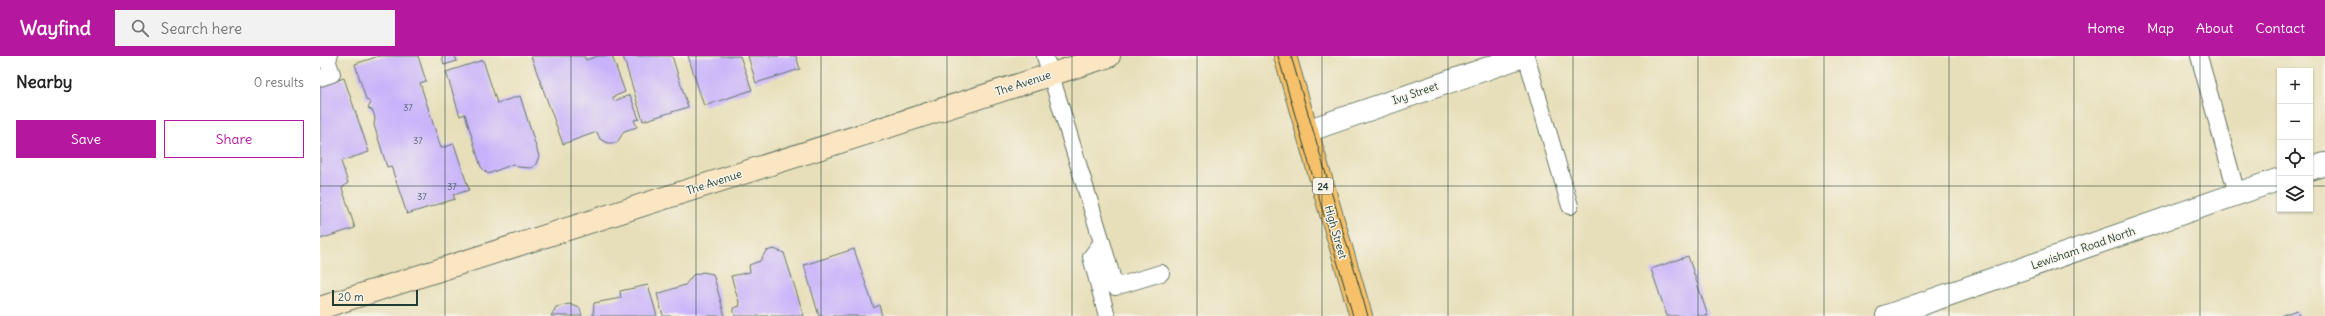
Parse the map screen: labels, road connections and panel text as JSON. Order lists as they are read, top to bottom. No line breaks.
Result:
{"streets":{"main road":["24","High Street"],"street":["The Avenue","Ivy Street","Lewisham Road North"]},"crossings":[["Ivy Street","High Street"]],"house_numbers":["37","37","37","37"],"scale_bar":"20 m","page":{"header":"Wayfind","search":"Search here","nav":["Home","Map","About","Contact"],"heading":["Nearby","0 results"],"map_buttons":["+","−"],"buttons":["Save","Share"],"scale":"20 m"}}
